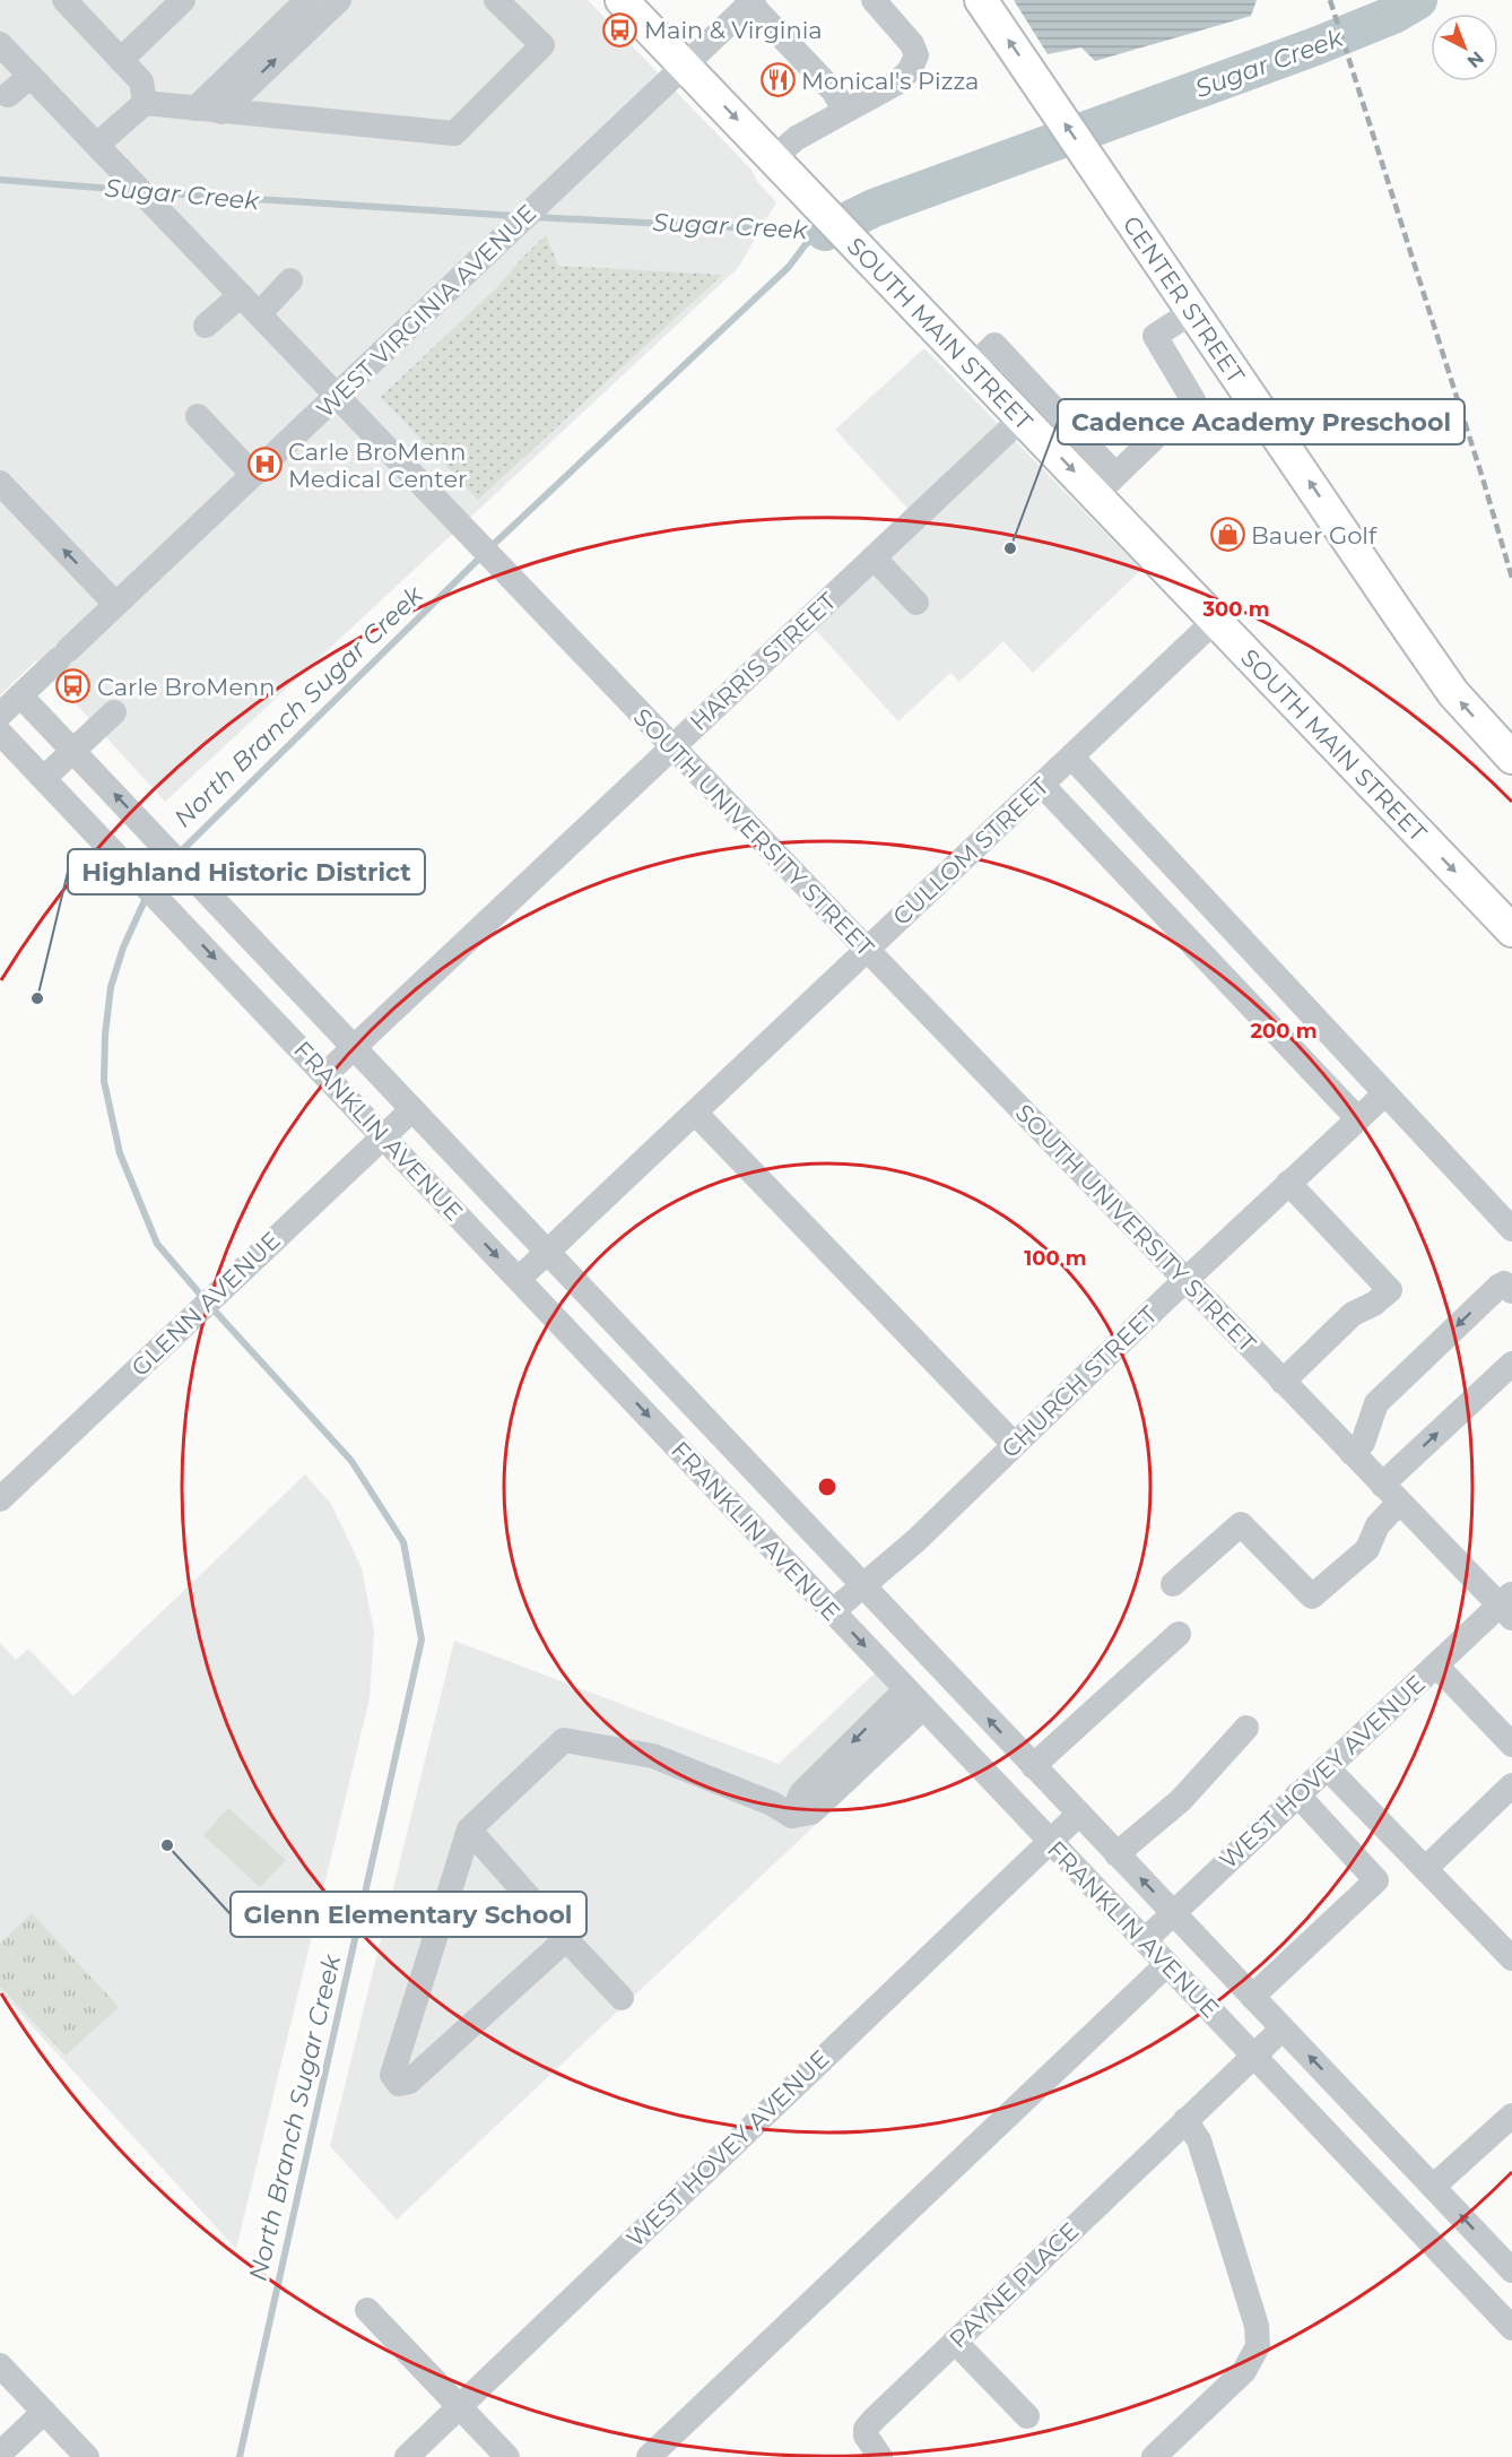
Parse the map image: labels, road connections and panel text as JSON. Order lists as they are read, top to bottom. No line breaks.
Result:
{"streets":{"main road":["CENTER STREET","SOUTH MAIN STREET"],"street":["WEST VIRGINIA AVENUE","HARRIS STREET","SOUTH UNIVERSITY STREET","CULLOM STREET","FRANKLIN AVENUE","GLENN AVENUE","CHURCH STREET","WEST HOVEY AVENUE","PAYNE PLACE"]},"crossings":[["WEST VIRGINIA AVENUE","SOUTH MAIN STREET"],["WEST VIRGINIA AVENUE","SOUTH UNIVERSITY STREET"],["WEST VIRGINIA AVENUE","FRANKLIN AVENUE"],["SOUTH MAIN STREET","HARRIS STREET"],["SOUTH MAIN STREET","CULLOM STREET"],["HARRIS STREET","SOUTH UNIVERSITY STREET"],["HARRIS STREET","FRANKLIN AVENUE"],["SOUTH UNIVERSITY STREET","CULLOM STREET"],["SOUTH UNIVERSITY STREET","CHURCH STREET"],["SOUTH UNIVERSITY STREET","WEST HOVEY AVENUE"],["CULLOM STREET","FRANKLIN AVENUE"],["FRANKLIN AVENUE","GLENN AVENUE"],["FRANKLIN AVENUE","CHURCH STREET"],["FRANKLIN AVENUE","WEST HOVEY AVENUE"],["FRANKLIN AVENUE","PAYNE PLACE"]],"one_way":["CENTER STREET","SOUTH MAIN STREET"],"water":["Sugar Creek","North Branch Sugar Creek"],"places":{"bus stop":["Main & Virginia","Carle BroMenn"],"restaurant":["Monical's Pizza"],"hospital":["Carle BroMenn Medical Center"],"shop":["Bauer Golf"],"other":["Cadence Academy Preschool","Highland Historic District","Glenn Elementary School"]},"north":"bottom right","rings":["300 m","200 m","100 m"]}
